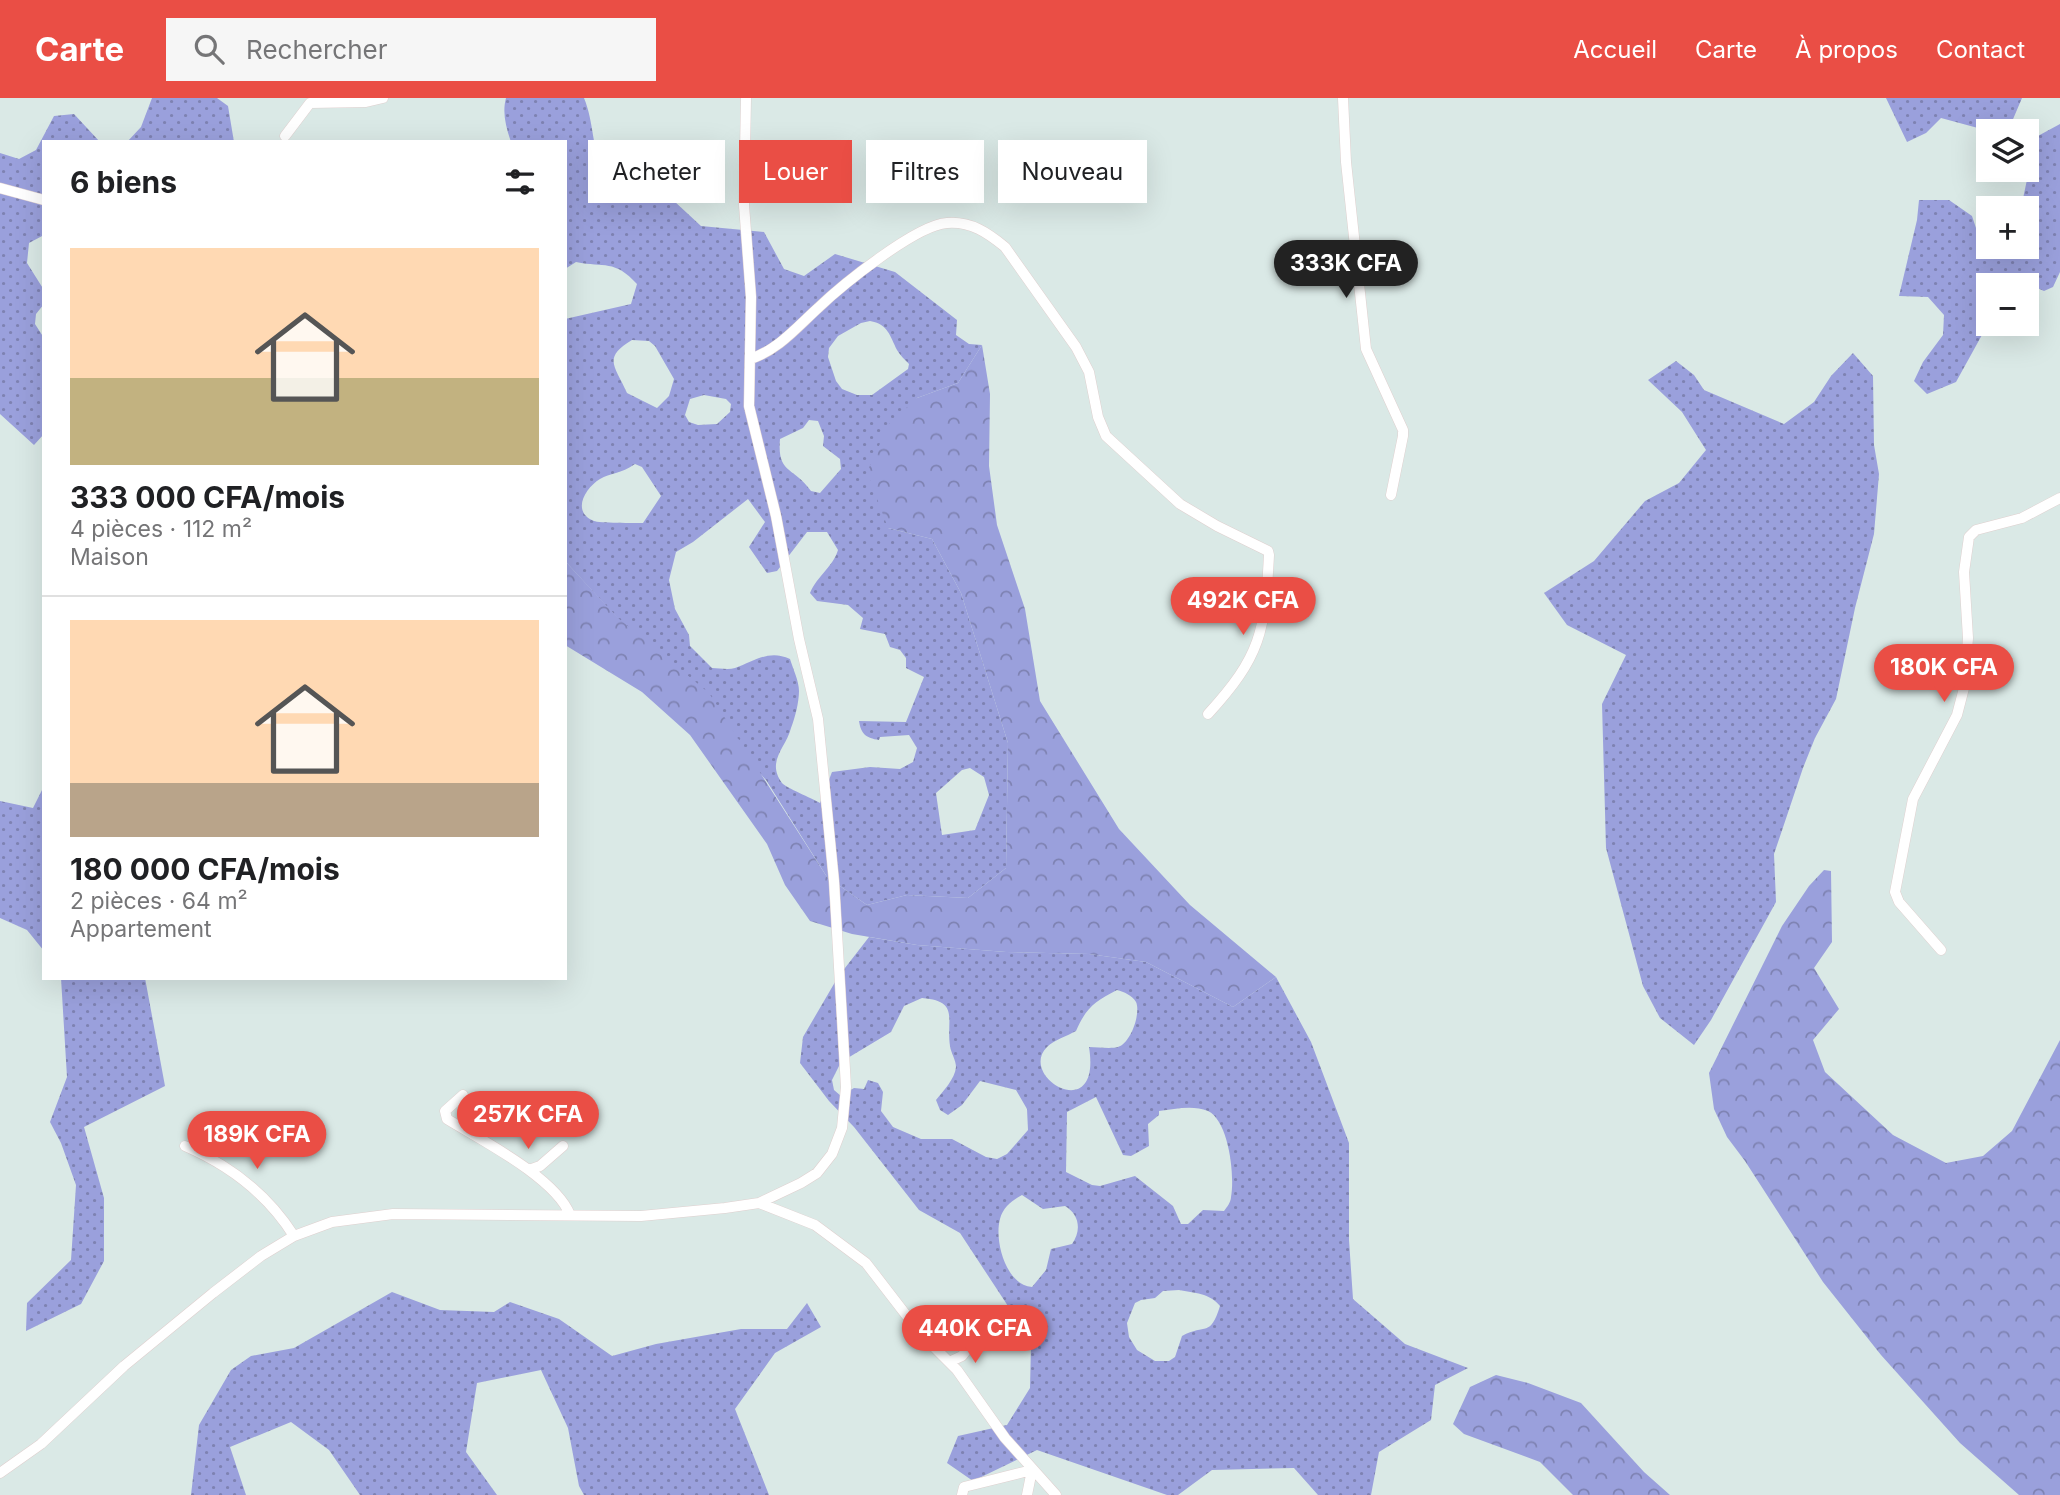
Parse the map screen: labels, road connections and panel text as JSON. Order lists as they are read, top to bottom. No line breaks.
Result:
{"page":{"header":"Carte","search":"Rechercher","nav":["Accueil","Carte","À propos","Contact"],"map_buttons":["+","−"],"chip":["Acheter","Louer","Filtres","Nouveau"],"heading":"6 biens","list":[{"name":"333 000 CFA/mois","note":"4 pièces · 112 m² · Maison"},{"name":"180 000 CFA/mois","note":"2 pièces · 64 m² · Appartement"}],"price":["333K CFA","492K CFA","180K CFA","257K CFA","189K CFA","440K CFA"]}}
